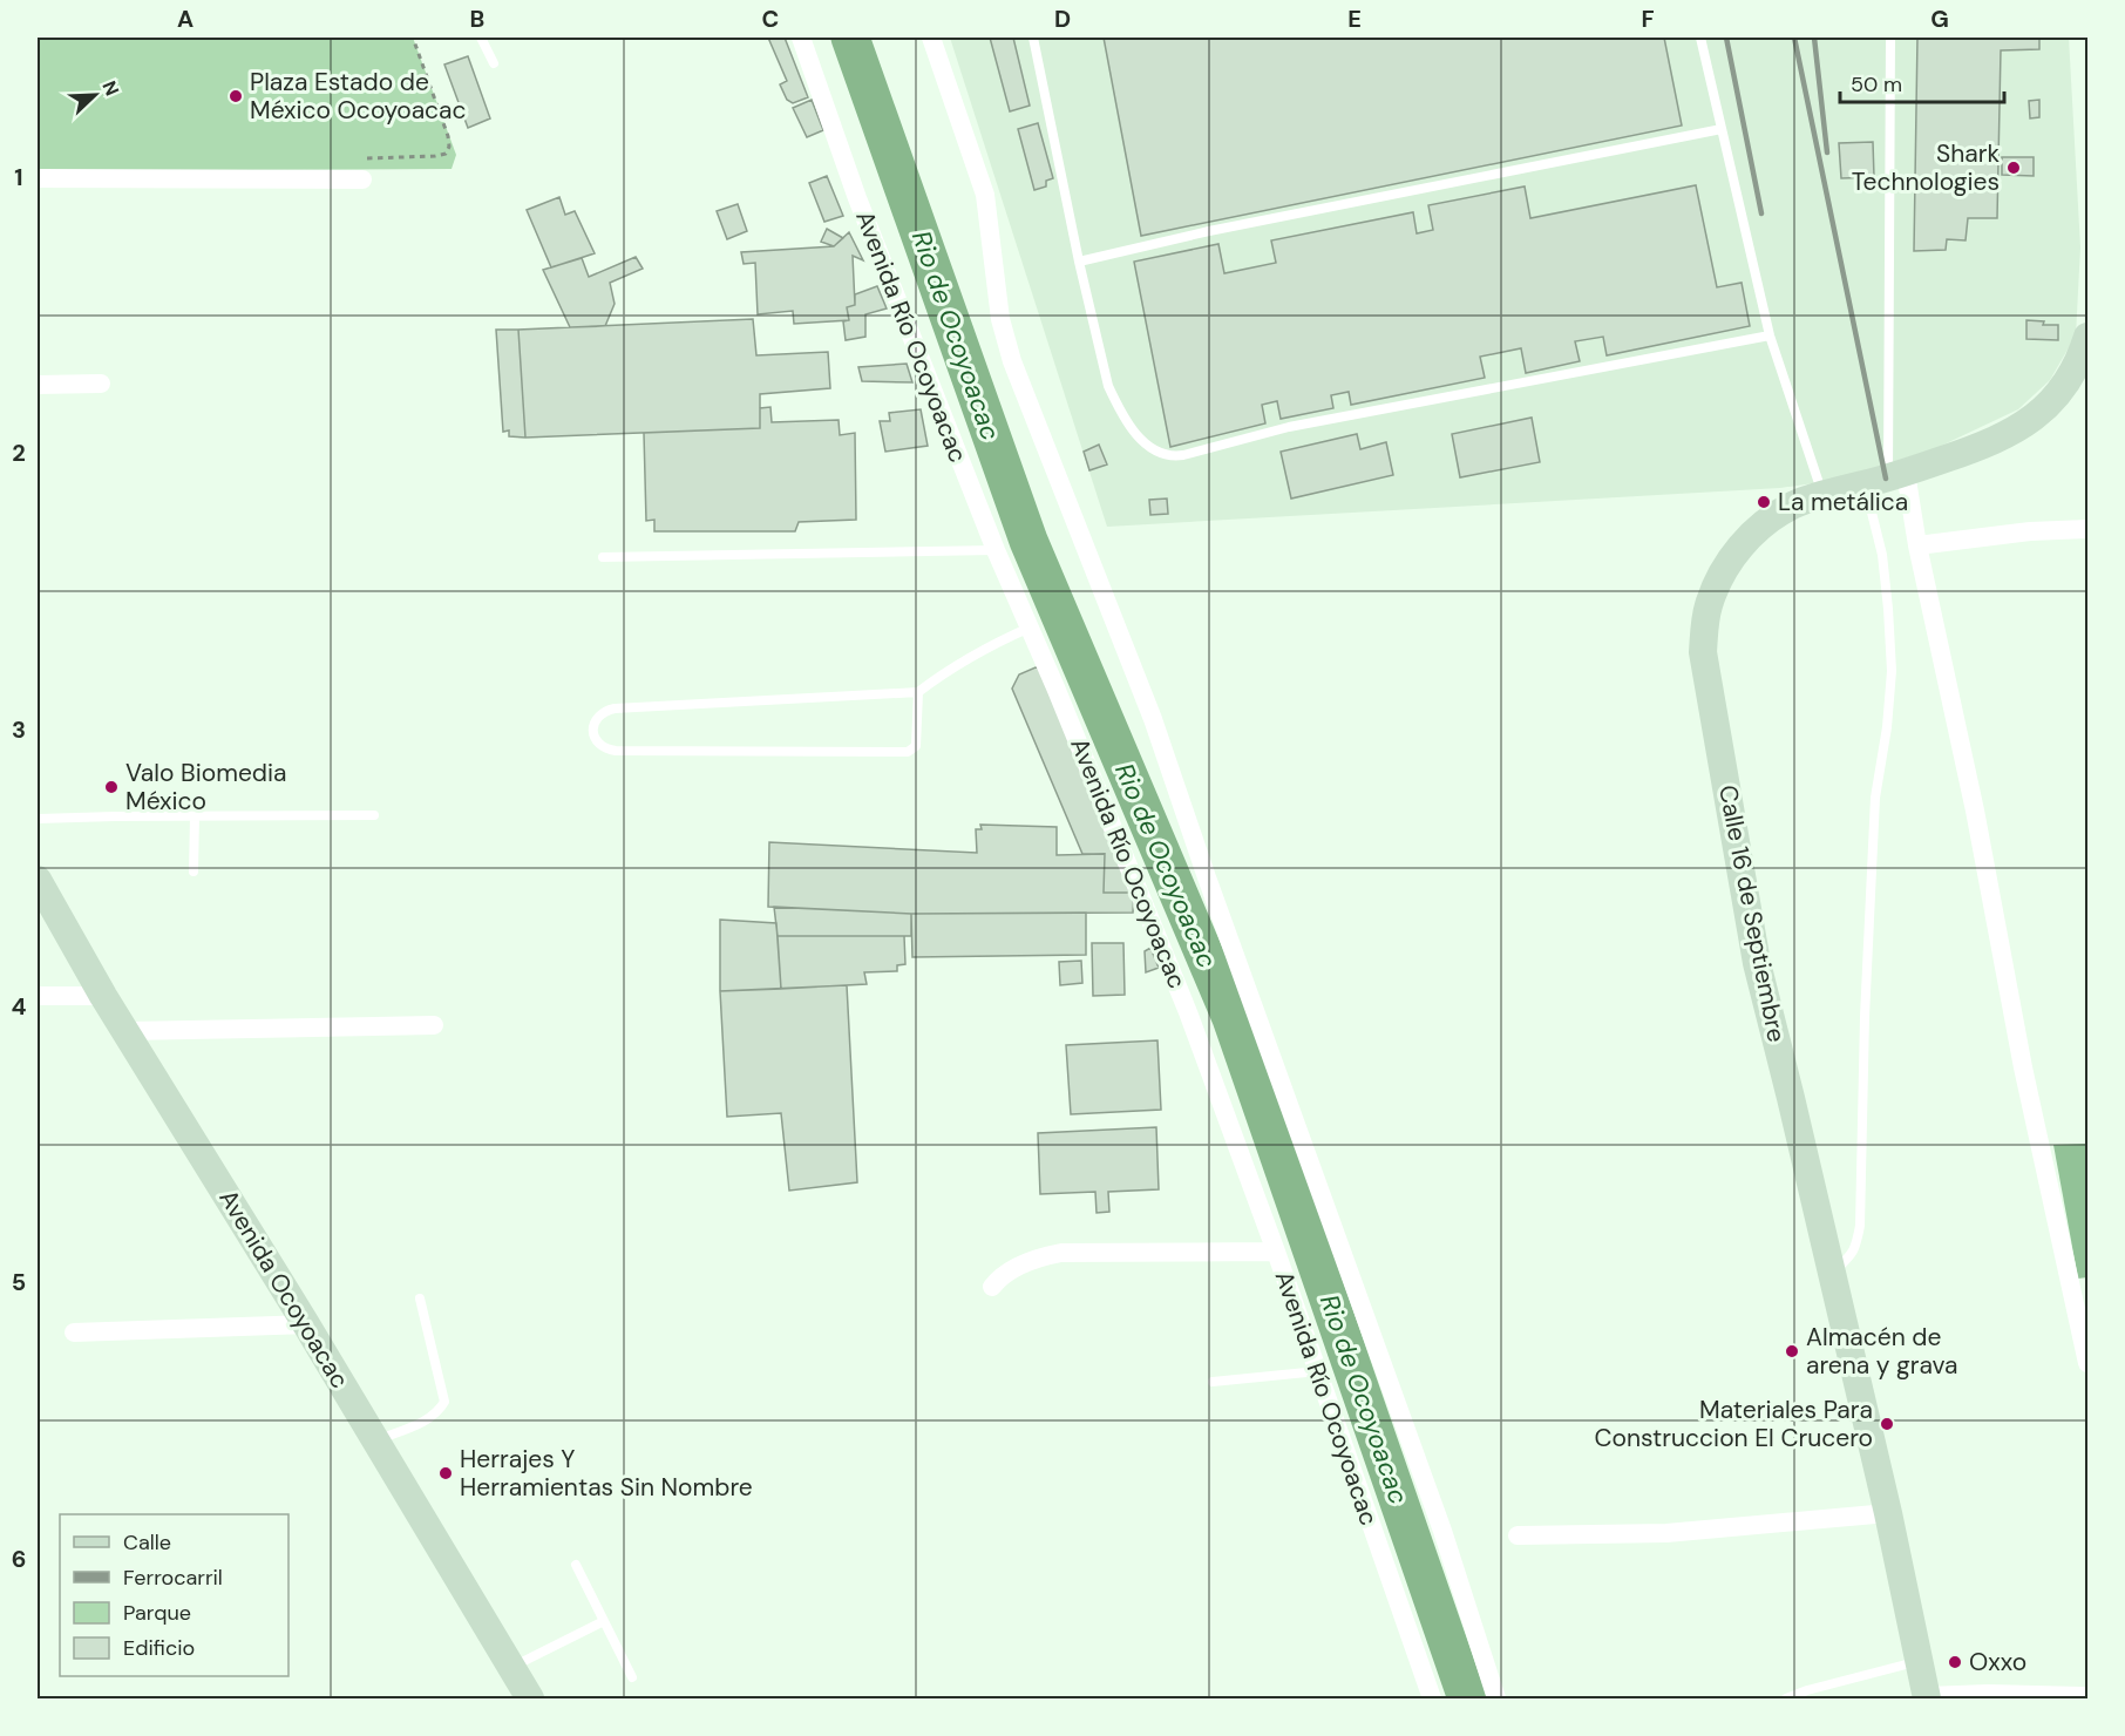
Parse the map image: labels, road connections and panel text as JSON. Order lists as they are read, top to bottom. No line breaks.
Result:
{"streets":{"main road":["Calle 16 de Septiembre","Avenida Ocoyoacac"],"street":["Avenida Río Ocoyoacac"]},"water":["Rio de Ocoyoacac"],"places":["Plaza Estado de México Ocoyoacac","Shark Technologies","La metálica","Valo Biomedia México","Almacén de arena y grava","Materiales Para Construccion El Crucero","Herrajes Y Herramientas Sin Nombre","Oxxo"],"legend":["Calle","Ferrocarril","Parque","Edificio"],"scale_bar":"50 m","north":"top right","grid":{"columns":["A","B","C","D","E","F","G"],"rows":["1","2","3","4","5","6"]}}
